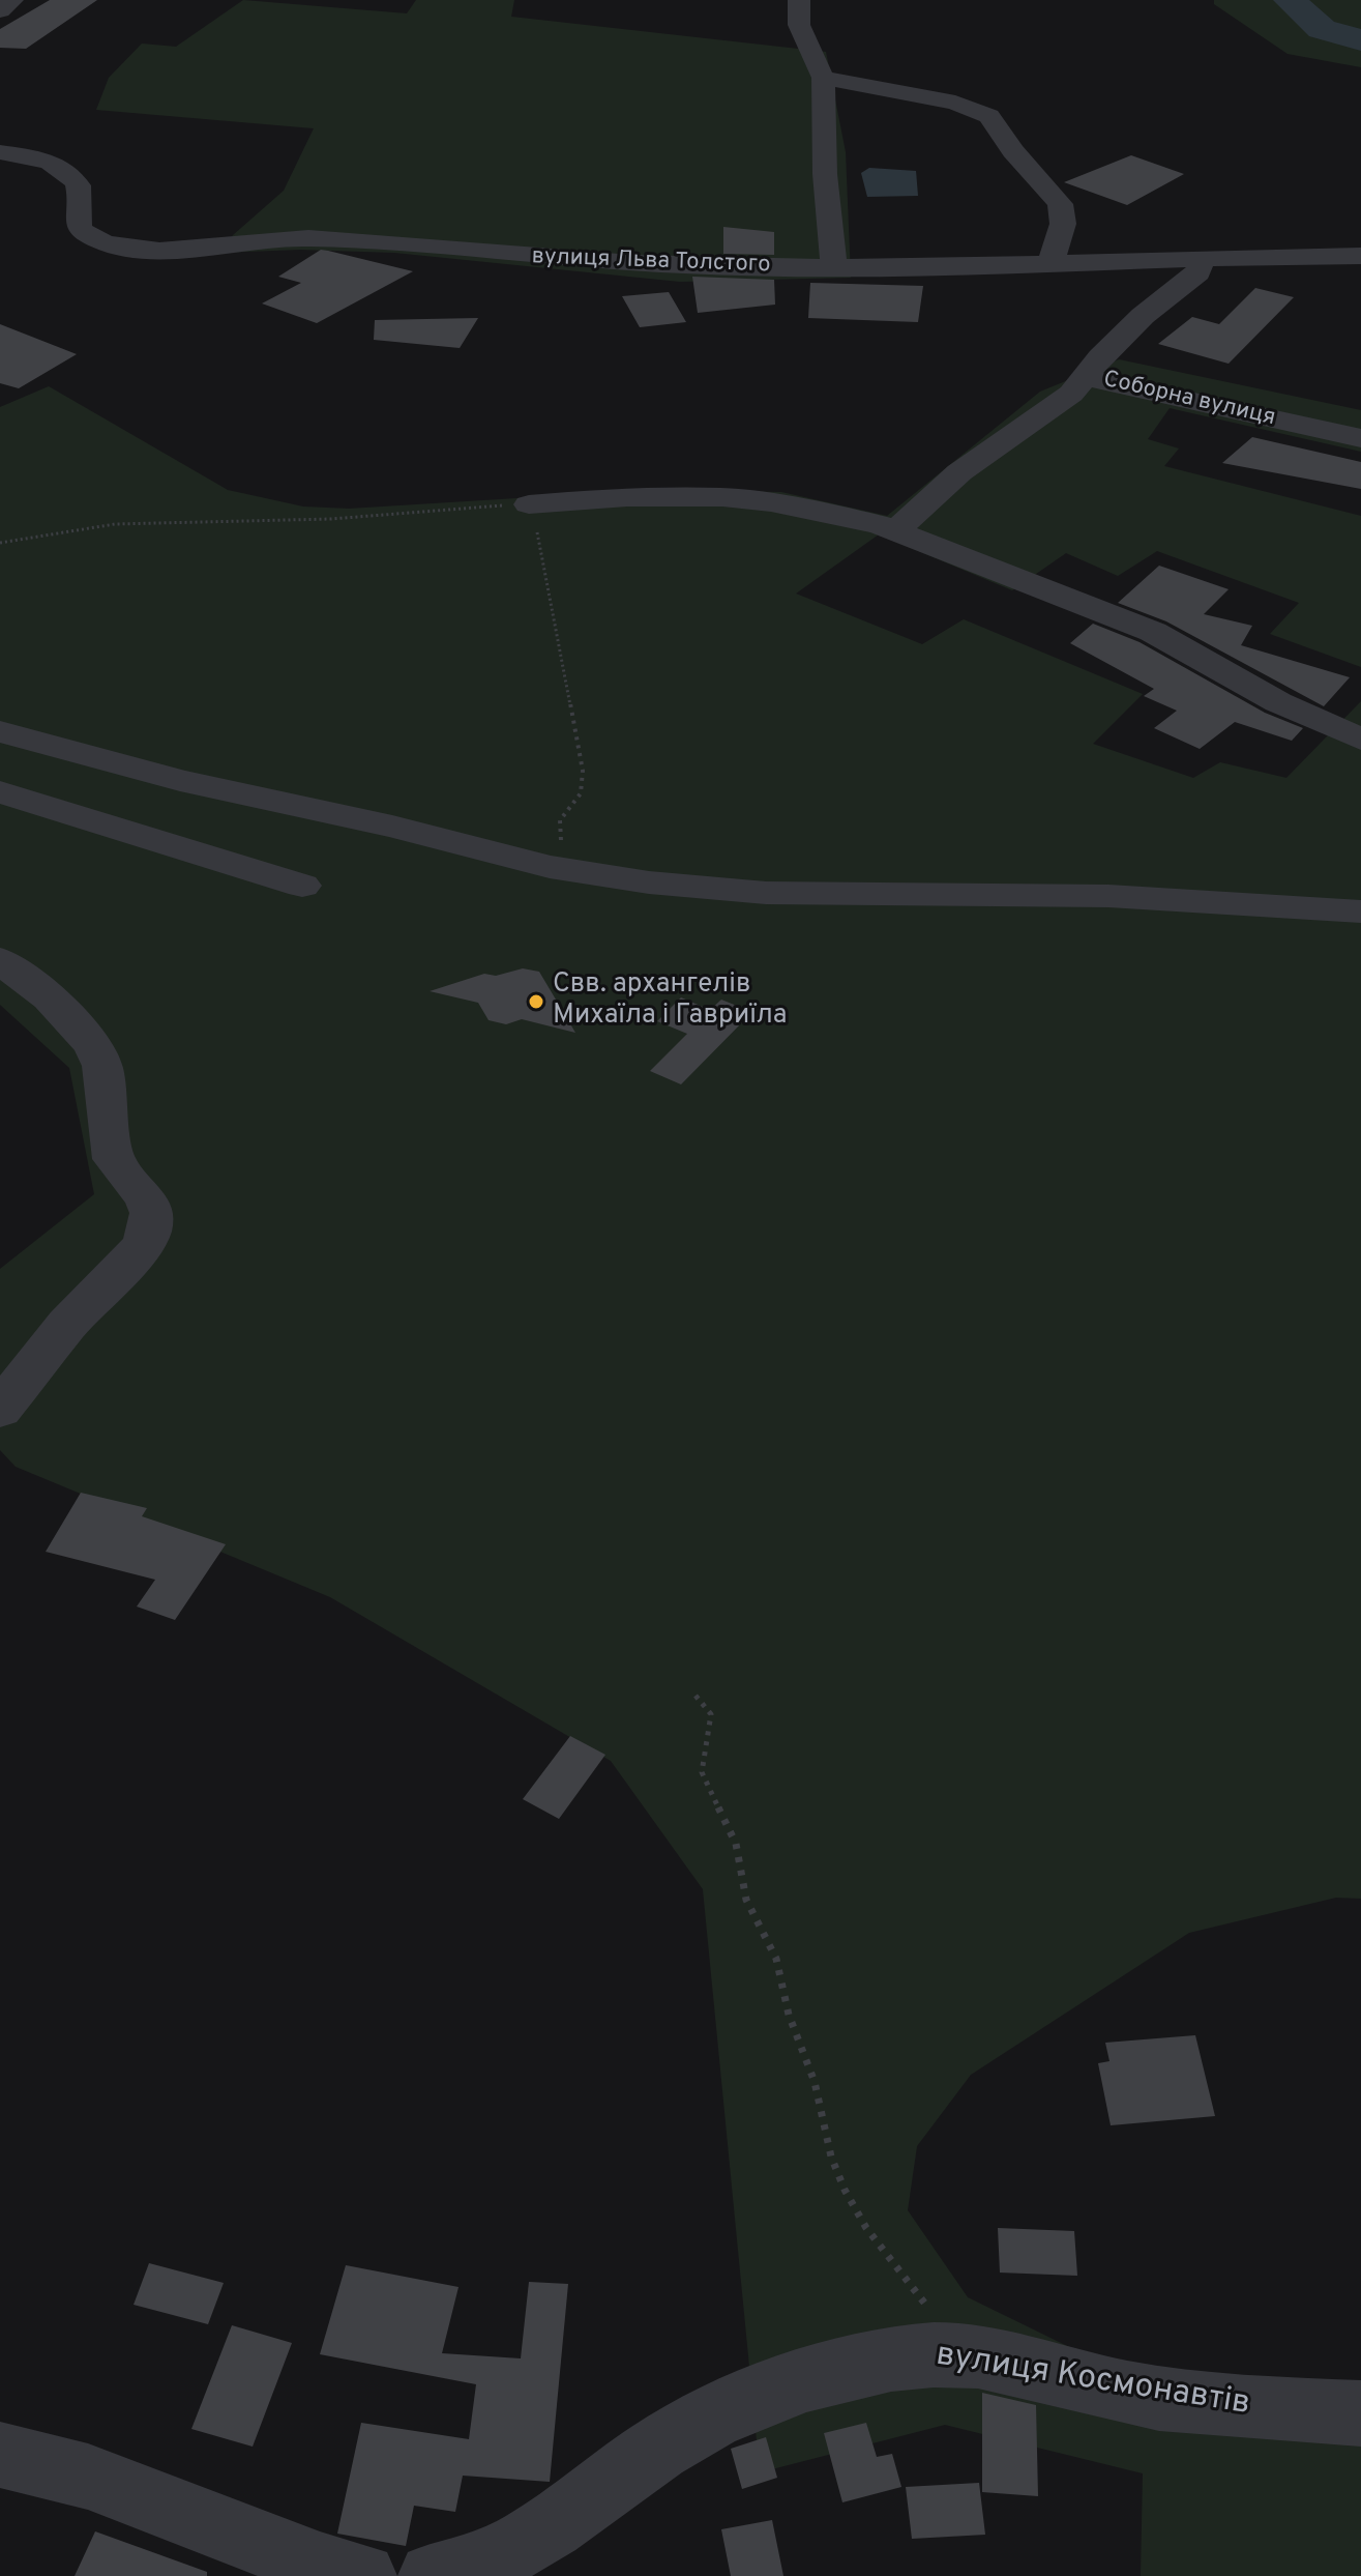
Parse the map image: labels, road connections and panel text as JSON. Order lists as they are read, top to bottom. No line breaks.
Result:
{"streets":{"street":["вулиця Льва Толстого","Соборна вулиця","вулиця Космонавтів"]},"crossings":[["вулиця Льва Толстого","Соборна вулиця"]],"places":["Свв. архангелів Михаїла і Гавриїла"]}
